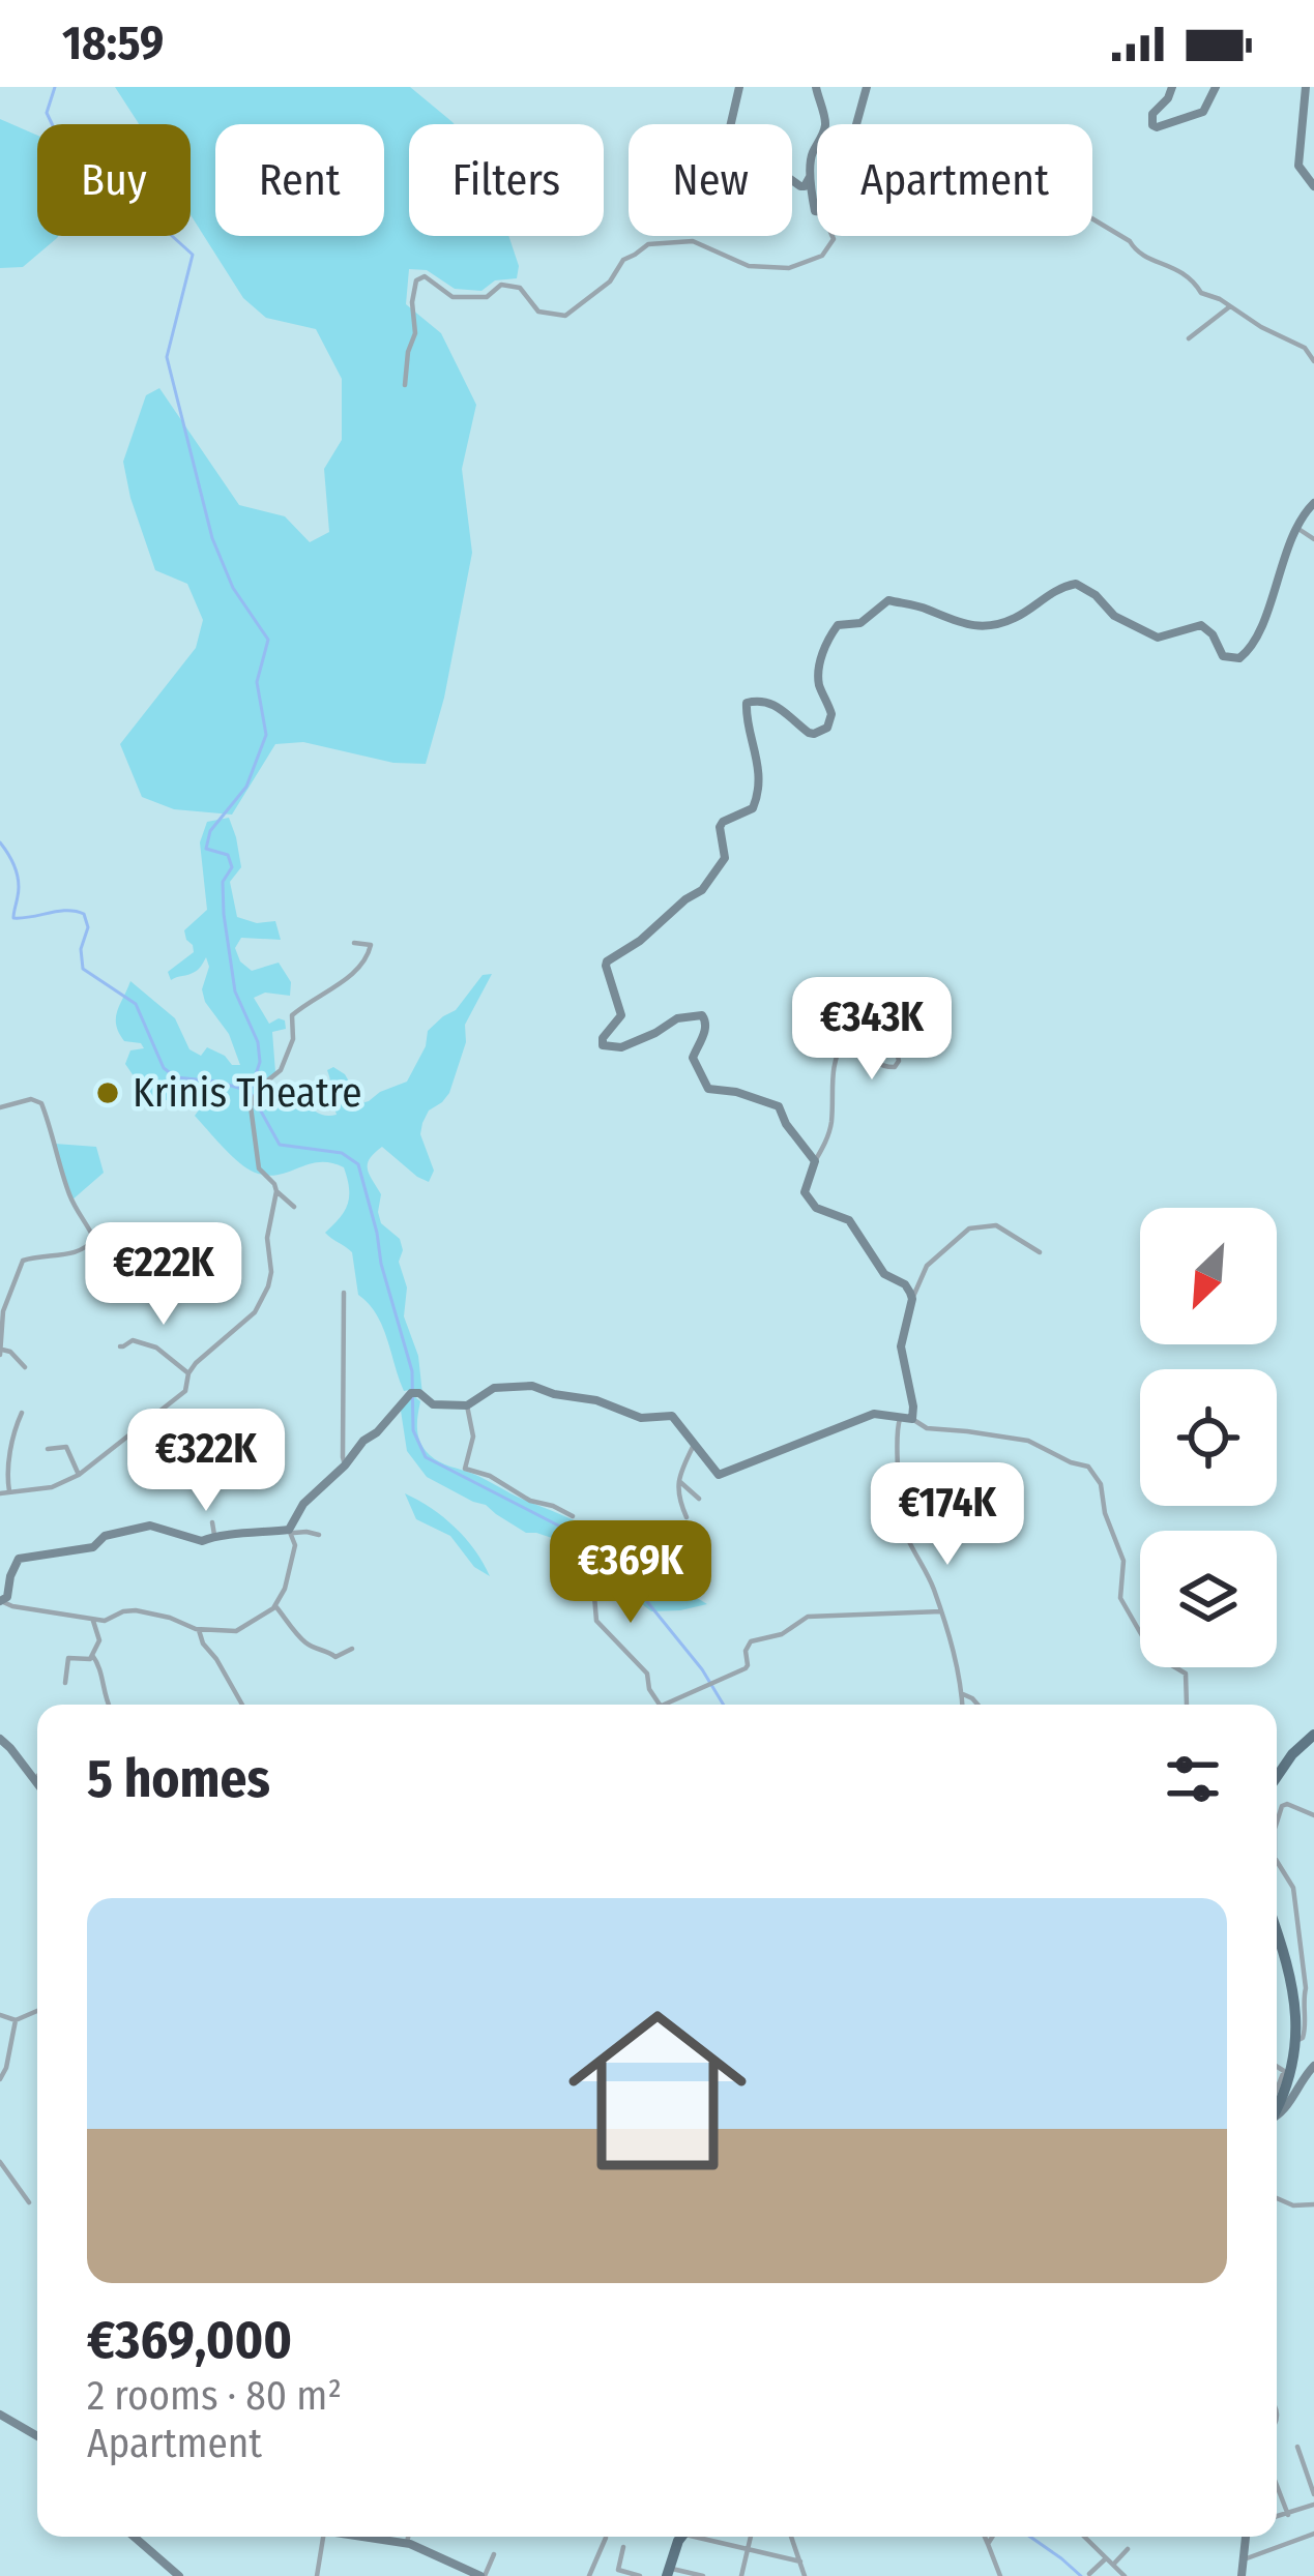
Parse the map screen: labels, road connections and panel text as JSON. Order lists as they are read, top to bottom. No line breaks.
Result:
{"places":["Krinis Theatre"],"north":"bottom left","page":{"status":"18:59","chip":["Buy","Rent","Filters","New","Apartment"],"price":["€343K","€222K","€322K","€174K","€369K"],"heading":"5 homes","list":[{"name":"€369,000","note":"2 rooms · 80 m² · Apartment"}]}}
